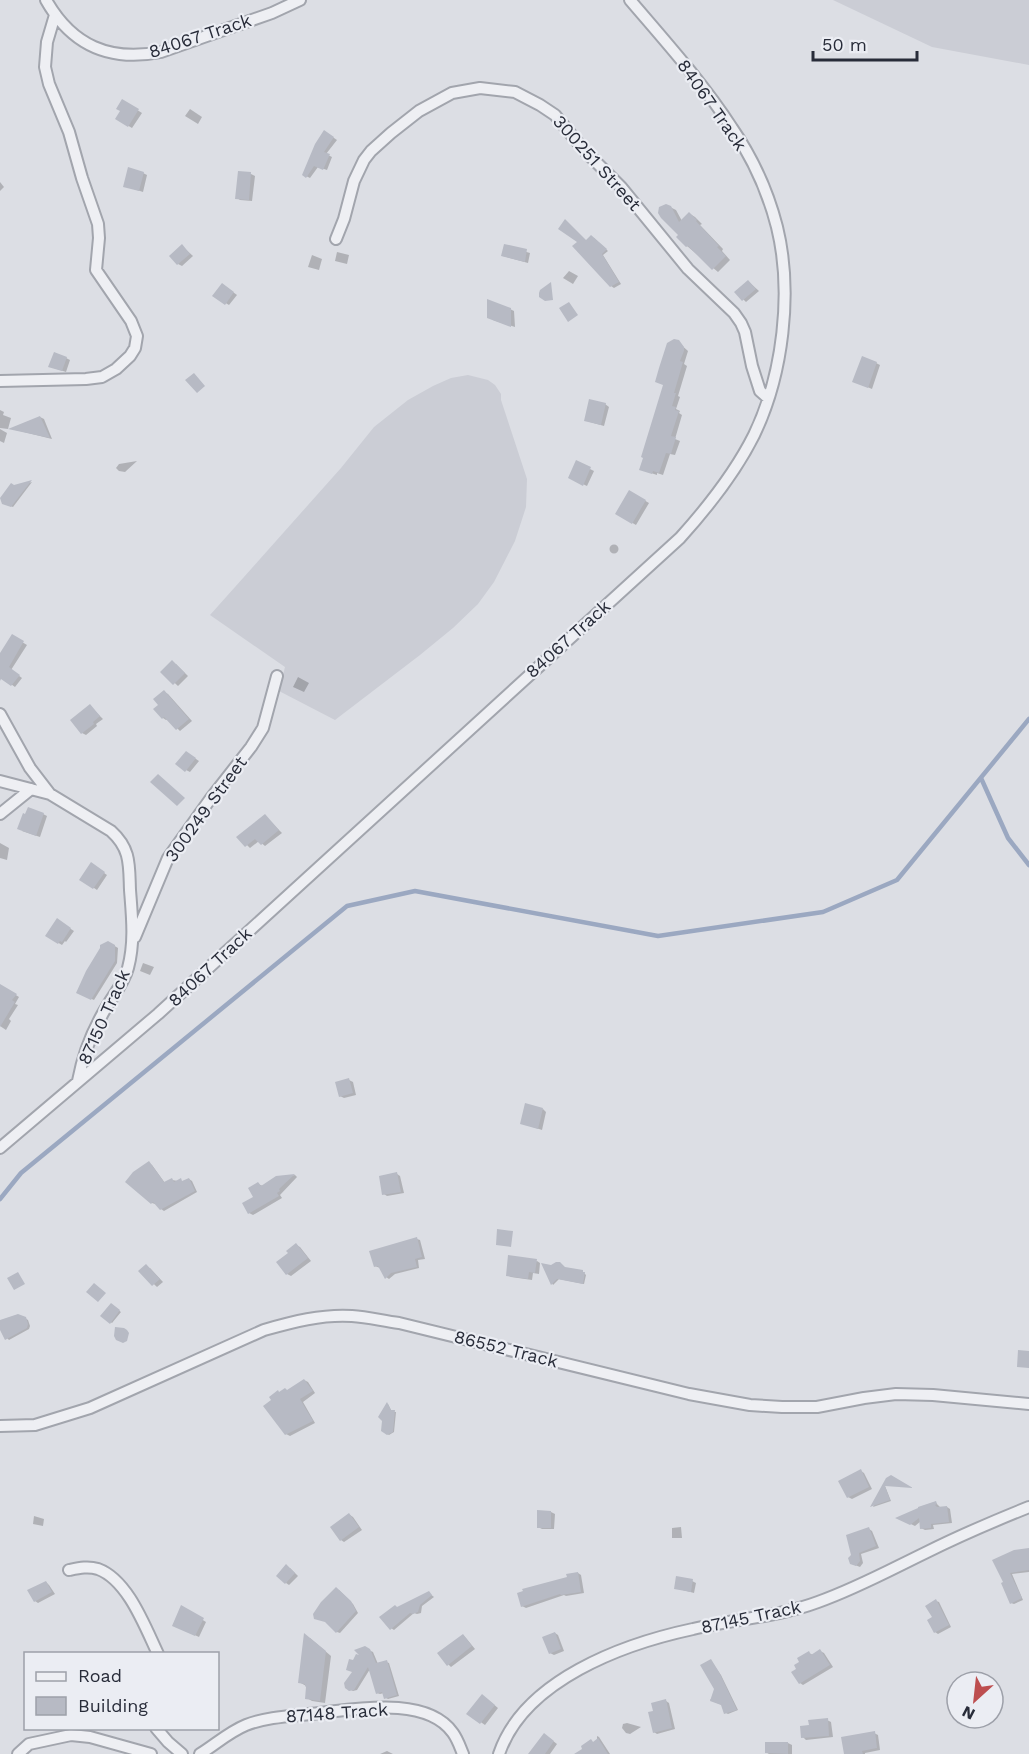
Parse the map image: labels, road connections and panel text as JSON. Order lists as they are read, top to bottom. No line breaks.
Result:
{"streets":{"street":["84067 Track","300251 Street","300249 Street","87150 Track","86552 Track","87145 Track","87148 Track"]},"crossings":[["84067 Track","300251 Street"],["84067 Track","87150 Track"],["300249 Street","87150 Track"]],"legend":["Road","Building"],"scale_bar":"50 m","north":"bottom left"}
